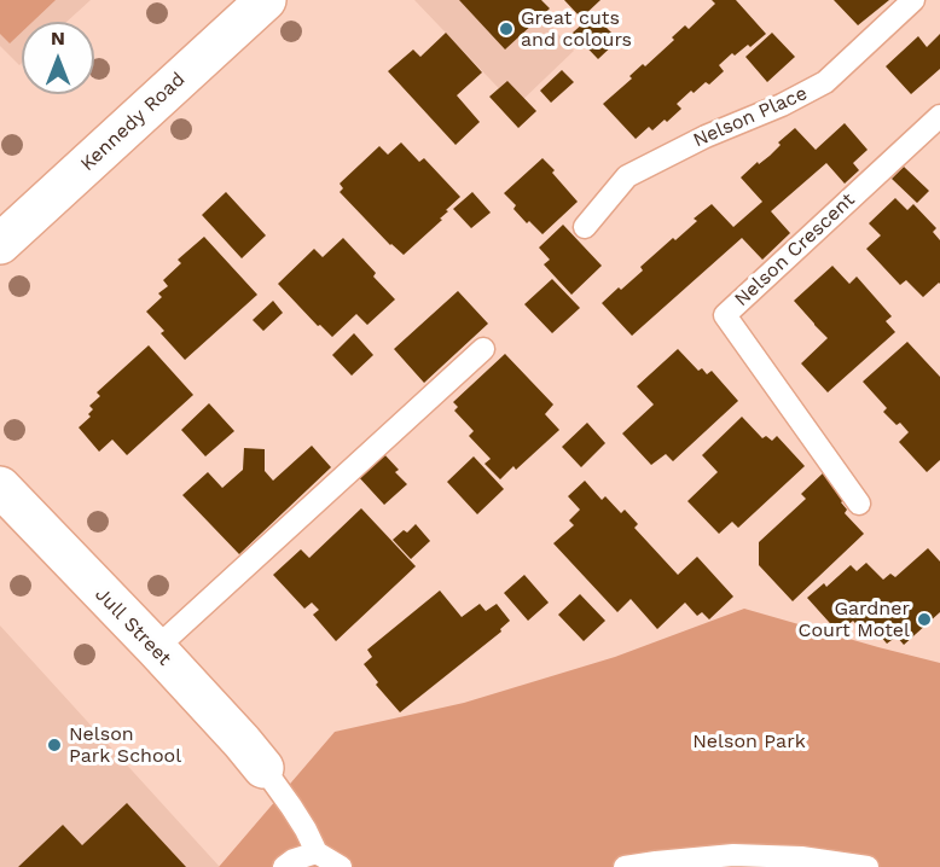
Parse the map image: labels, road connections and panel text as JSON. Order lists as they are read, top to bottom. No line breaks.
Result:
{"streets":{"street":["Kennedy Road","Jull Street"],"lane":["Nelson Place","Nelson Crescent"]},"parks":["Nelson Park"],"places":["Great cuts and colours","Gardner Court Motel","Nelson Park School"],"north":"top"}
